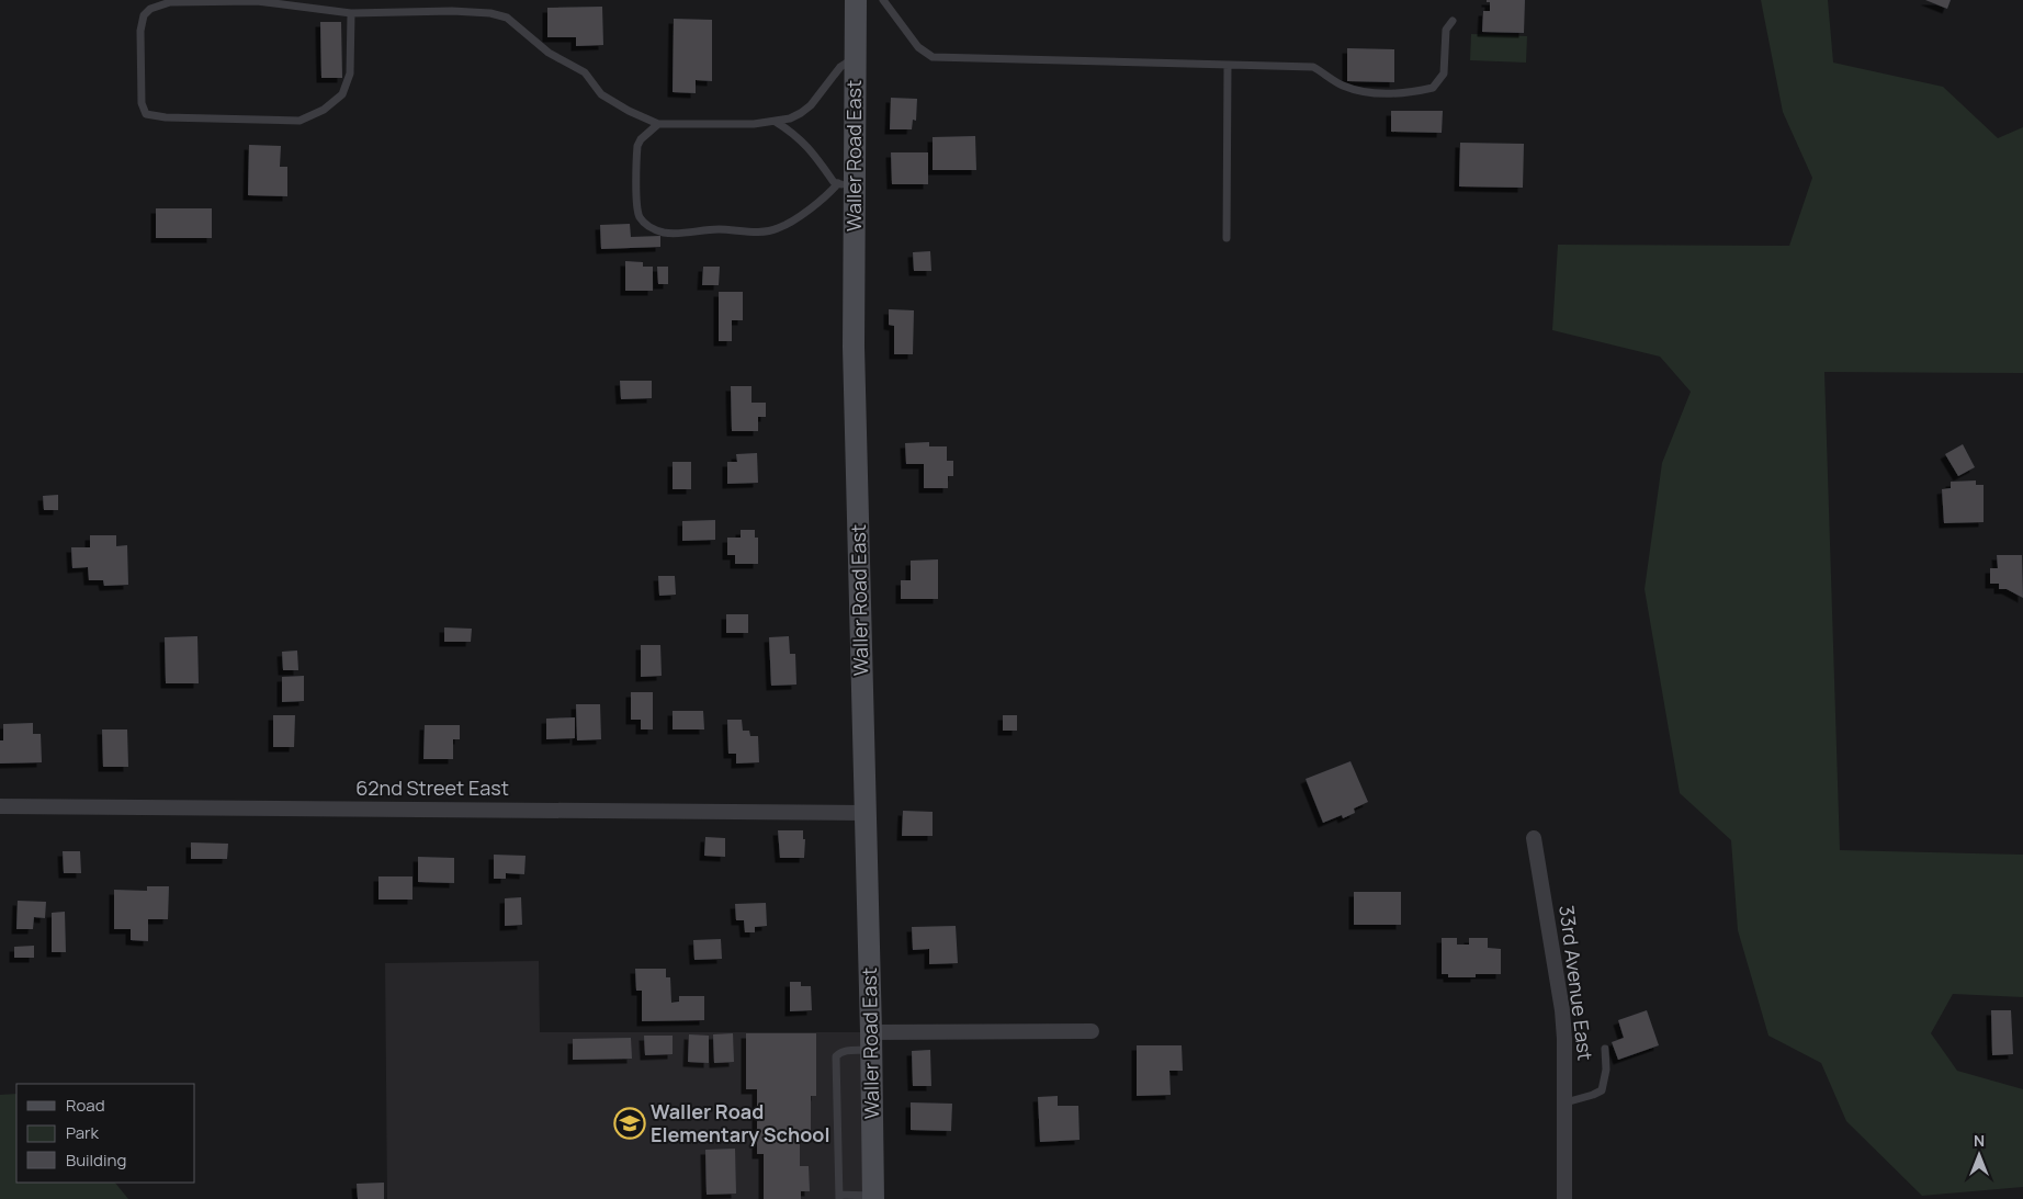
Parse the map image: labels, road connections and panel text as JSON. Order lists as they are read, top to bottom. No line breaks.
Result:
{"streets":{"street":["Waller Road East","62nd Street East","33rd Avenue East"]},"crossings":[["Waller Road East","62nd Street East"]],"places":{"school or university":["Waller Road Elementary School"]},"legend":["Road","Park","Building"],"north":"top"}
